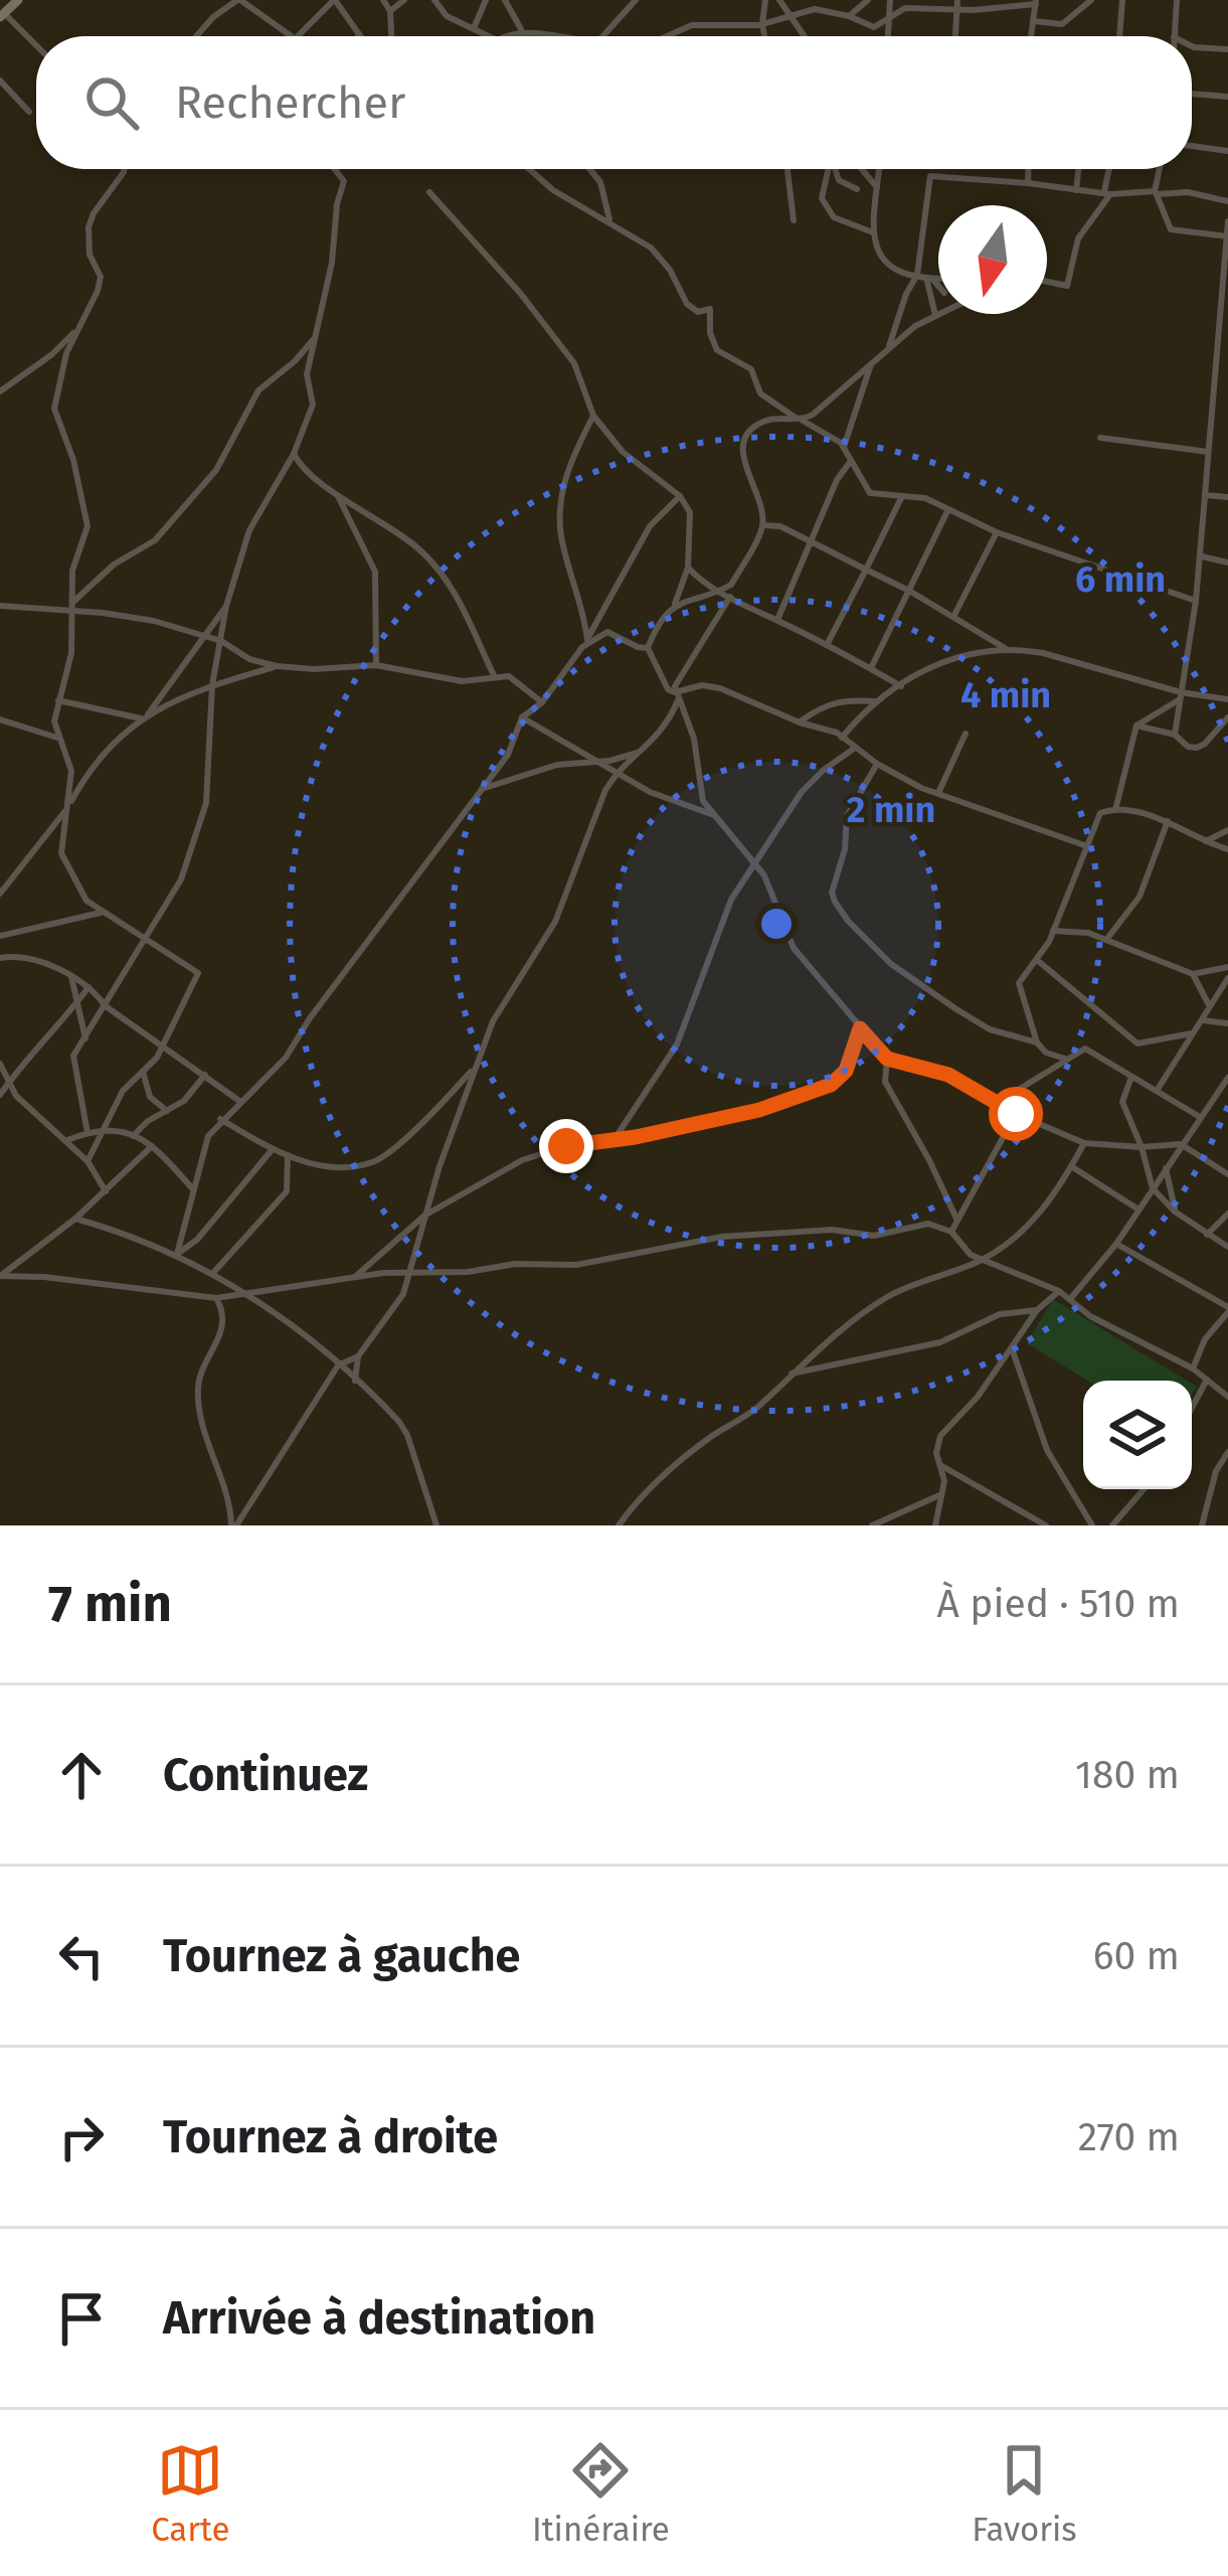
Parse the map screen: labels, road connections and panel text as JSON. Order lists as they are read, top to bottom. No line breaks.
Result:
{"north":"bottom","page":{"search":"Rechercher","heading":["7 min","À pied · 510 m"],"list":[["Continuez","180 m"],["Tournez à gauche","60 m"],["Tournez à droite","270 m"],"Arrivée à destination"],"nav":["Carte","Itinéraire","Favoris"]},"rings":["6 min","4 min","2 min"]}
